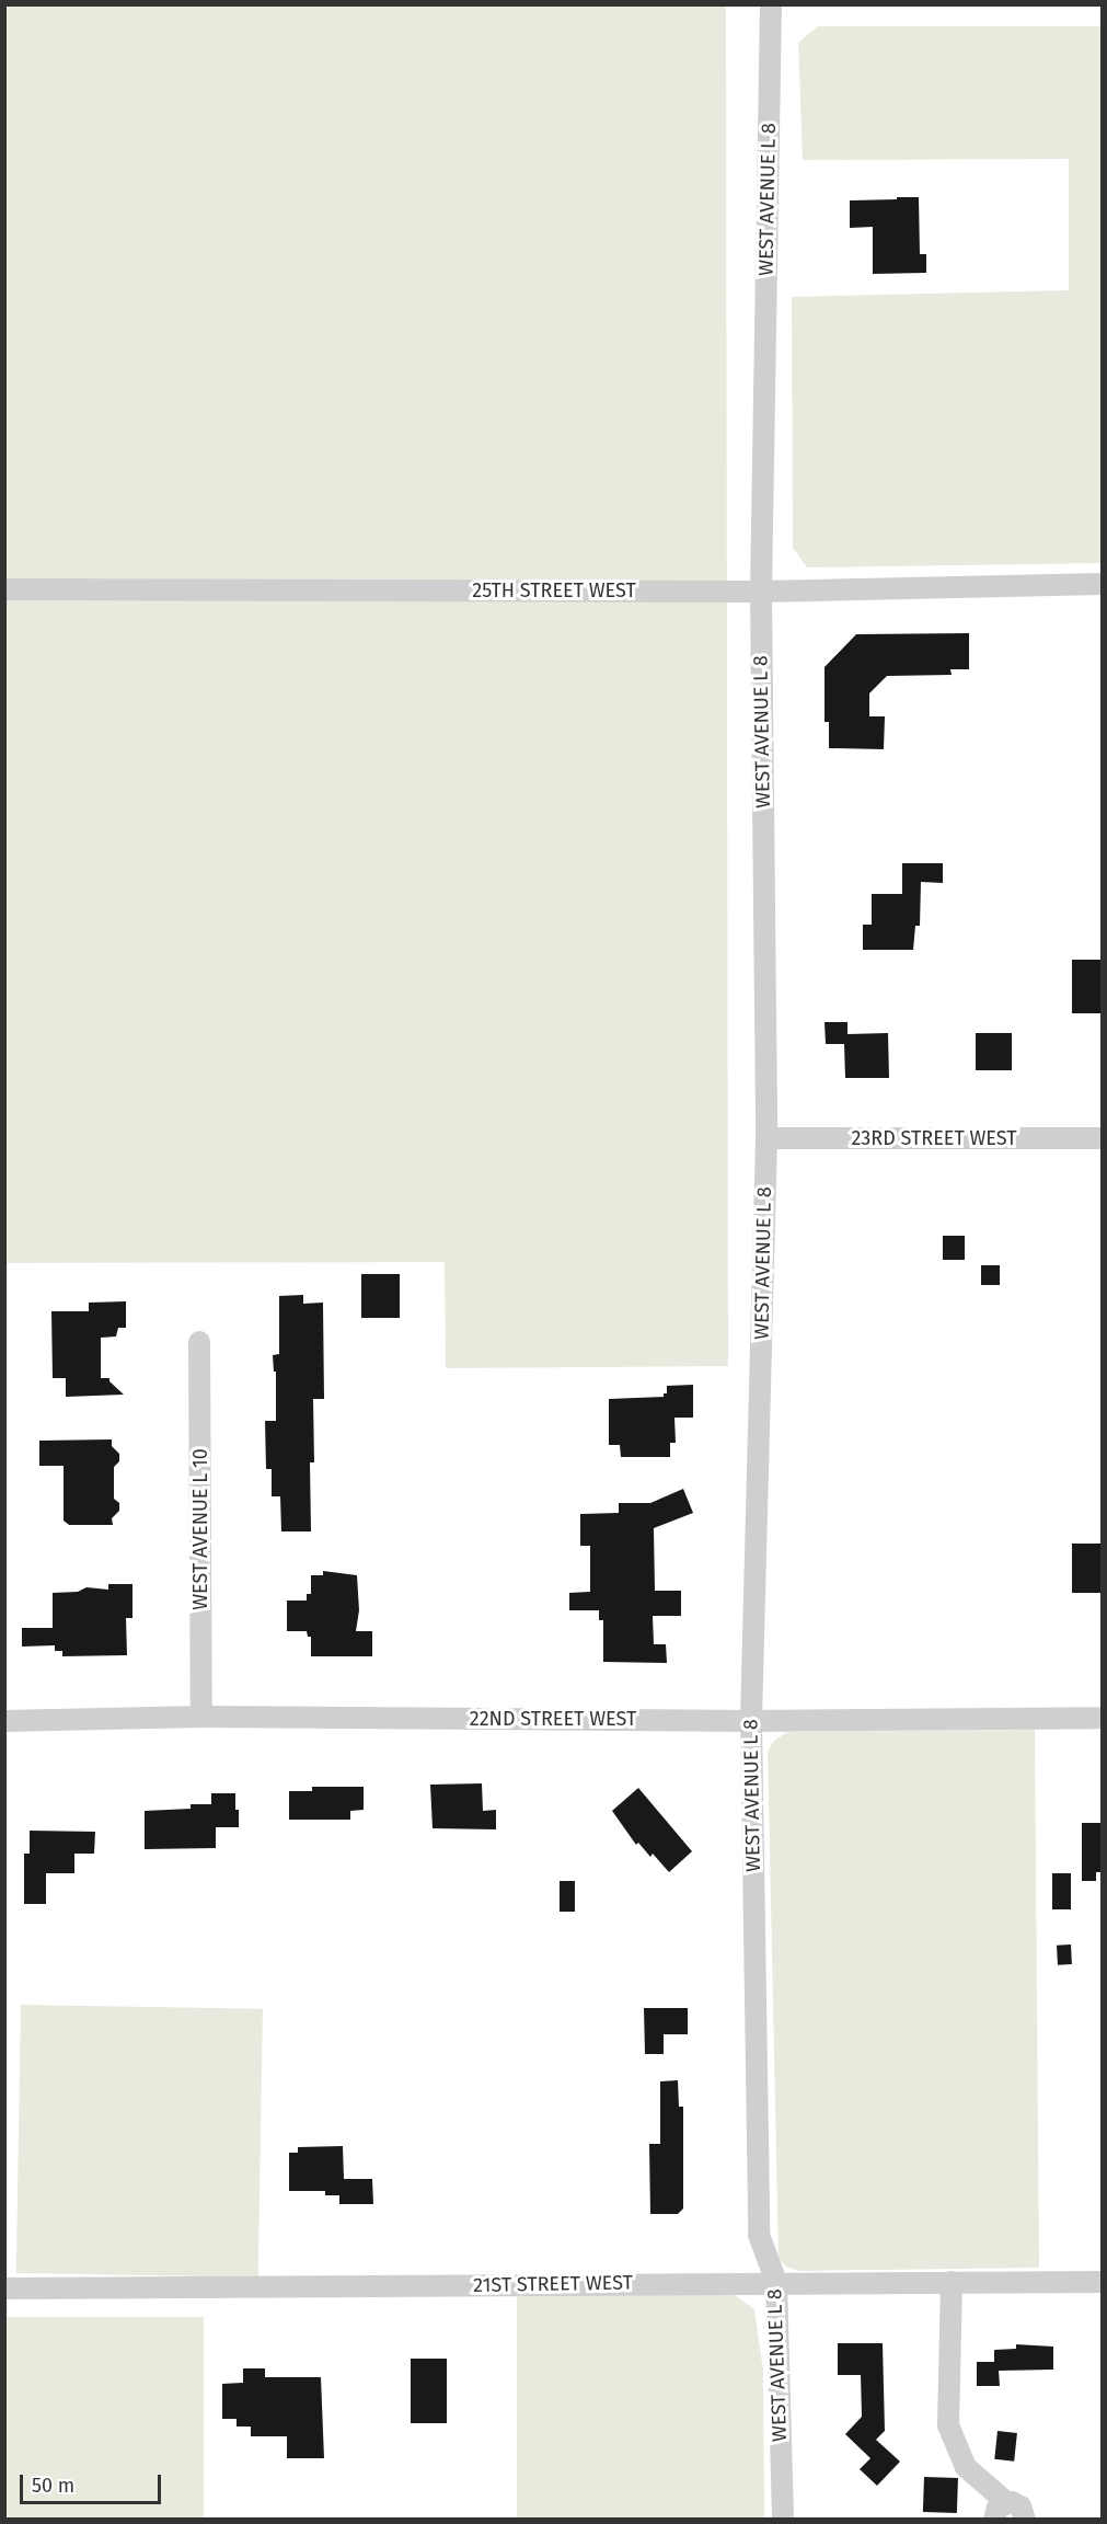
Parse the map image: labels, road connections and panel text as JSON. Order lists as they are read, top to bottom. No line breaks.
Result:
{"streets":{"street":["WEST AVENUE L 8","25TH STREET WEST","23RD STREET WEST","WEST AVENUE L 10","22ND STREET WEST","21ST STREET WEST"]},"crossings":[["WEST AVENUE L 8","25TH STREET WEST"],["WEST AVENUE L 8","23RD STREET WEST"],["WEST AVENUE L 8","22ND STREET WEST"],["WEST AVENUE L 8","21ST STREET WEST"],["WEST AVENUE L 10","22ND STREET WEST"]],"scale_bar":"50 m"}
